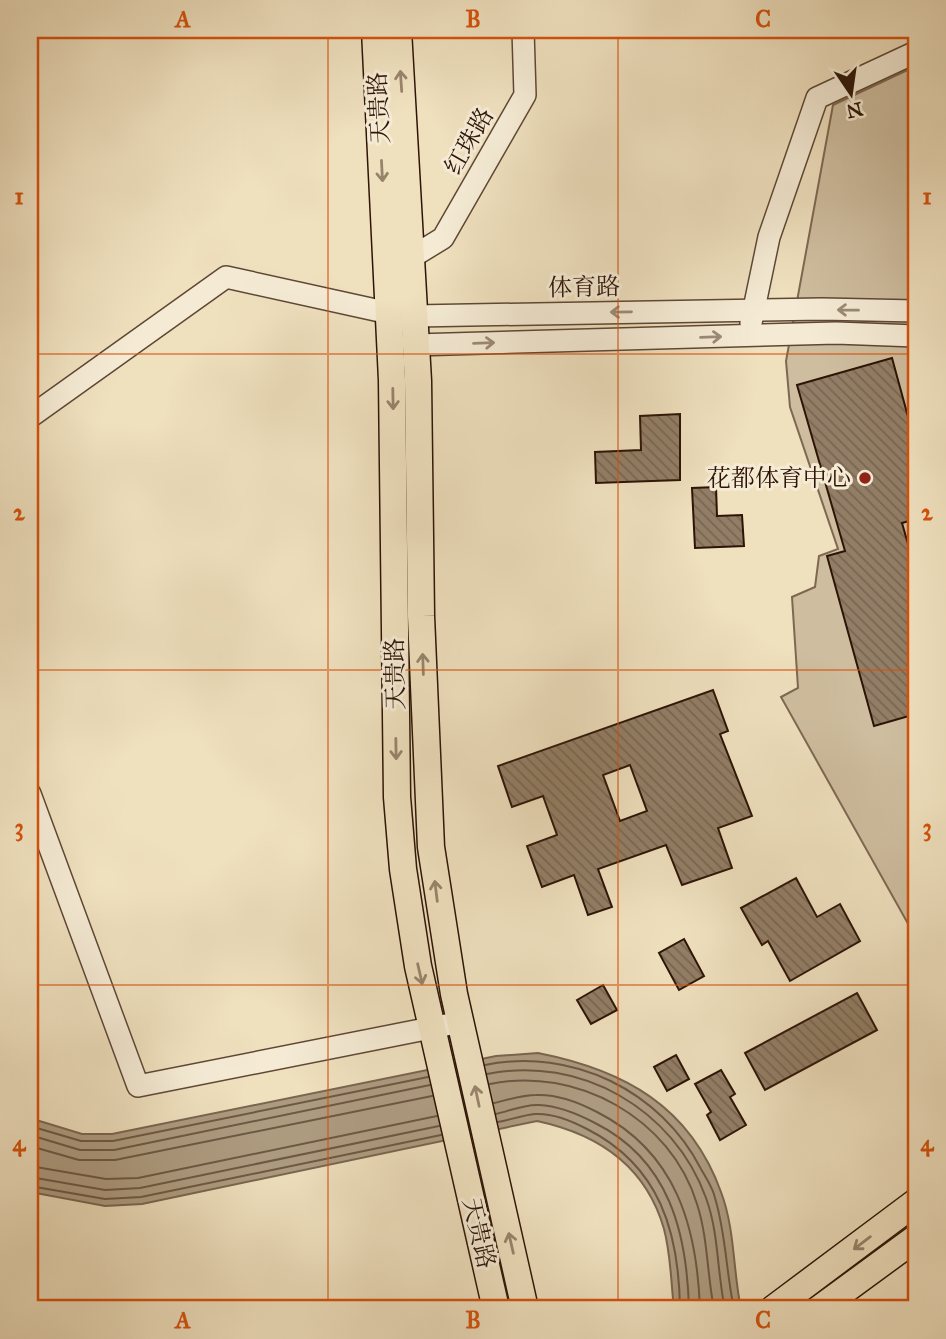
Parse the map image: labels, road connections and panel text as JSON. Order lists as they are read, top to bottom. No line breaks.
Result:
{"streets":{"main road":["天贵路"],"street":["红珠路","体育路"]},"crossings":[["天贵路","红珠路"],["天贵路","体育路"]],"places":["花都体育中心"],"north":"bottom","grid":{"columns":["A","B","C"],"rows":["1","2","3","4"]}}
